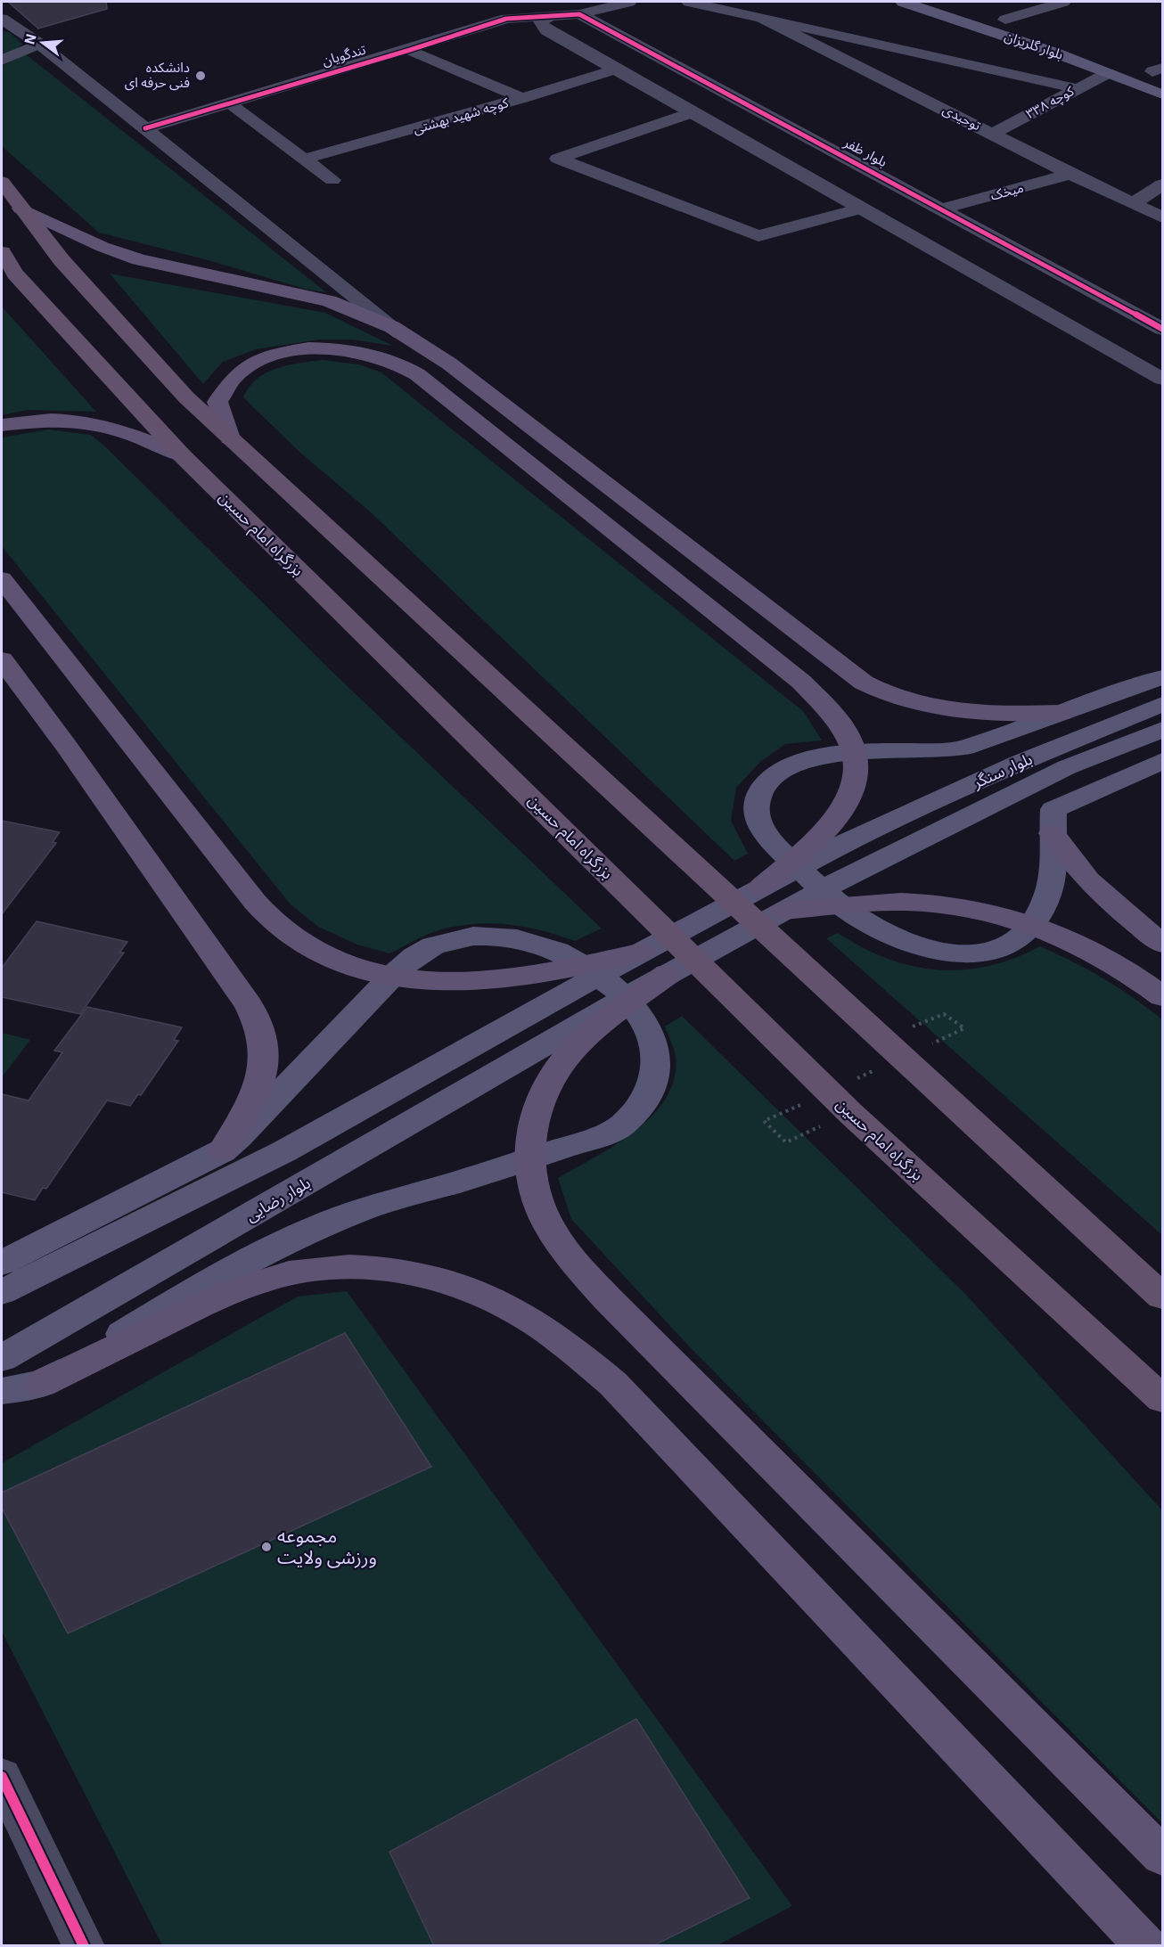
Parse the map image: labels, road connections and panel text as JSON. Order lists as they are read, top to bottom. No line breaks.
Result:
{"streets":{"highway":["بزرگراه امام حسین"],"main road":["بلوار گلریزان","بلوار سنگر","بلوار رضایی"],"street":["تندگویان","کوچه ۳۳۸","کوچه شهید بهشتی","توحیدی","بلوار ظفر","میخک"]},"crossings":[["بلوار گلریزان","کوچه ۳۳۸"],["تندگویان","بلوار ظفر"],["کوچه ۳۳۸","توحیدی"],["توحیدی","میخک"],["بلوار ظفر","میخک"],["بلوار سنگر","بلوار رضایی"]],"places":["دانشکده فنی حرفه ای","مجموعه ورزشی ولایت"],"north":"left"}
